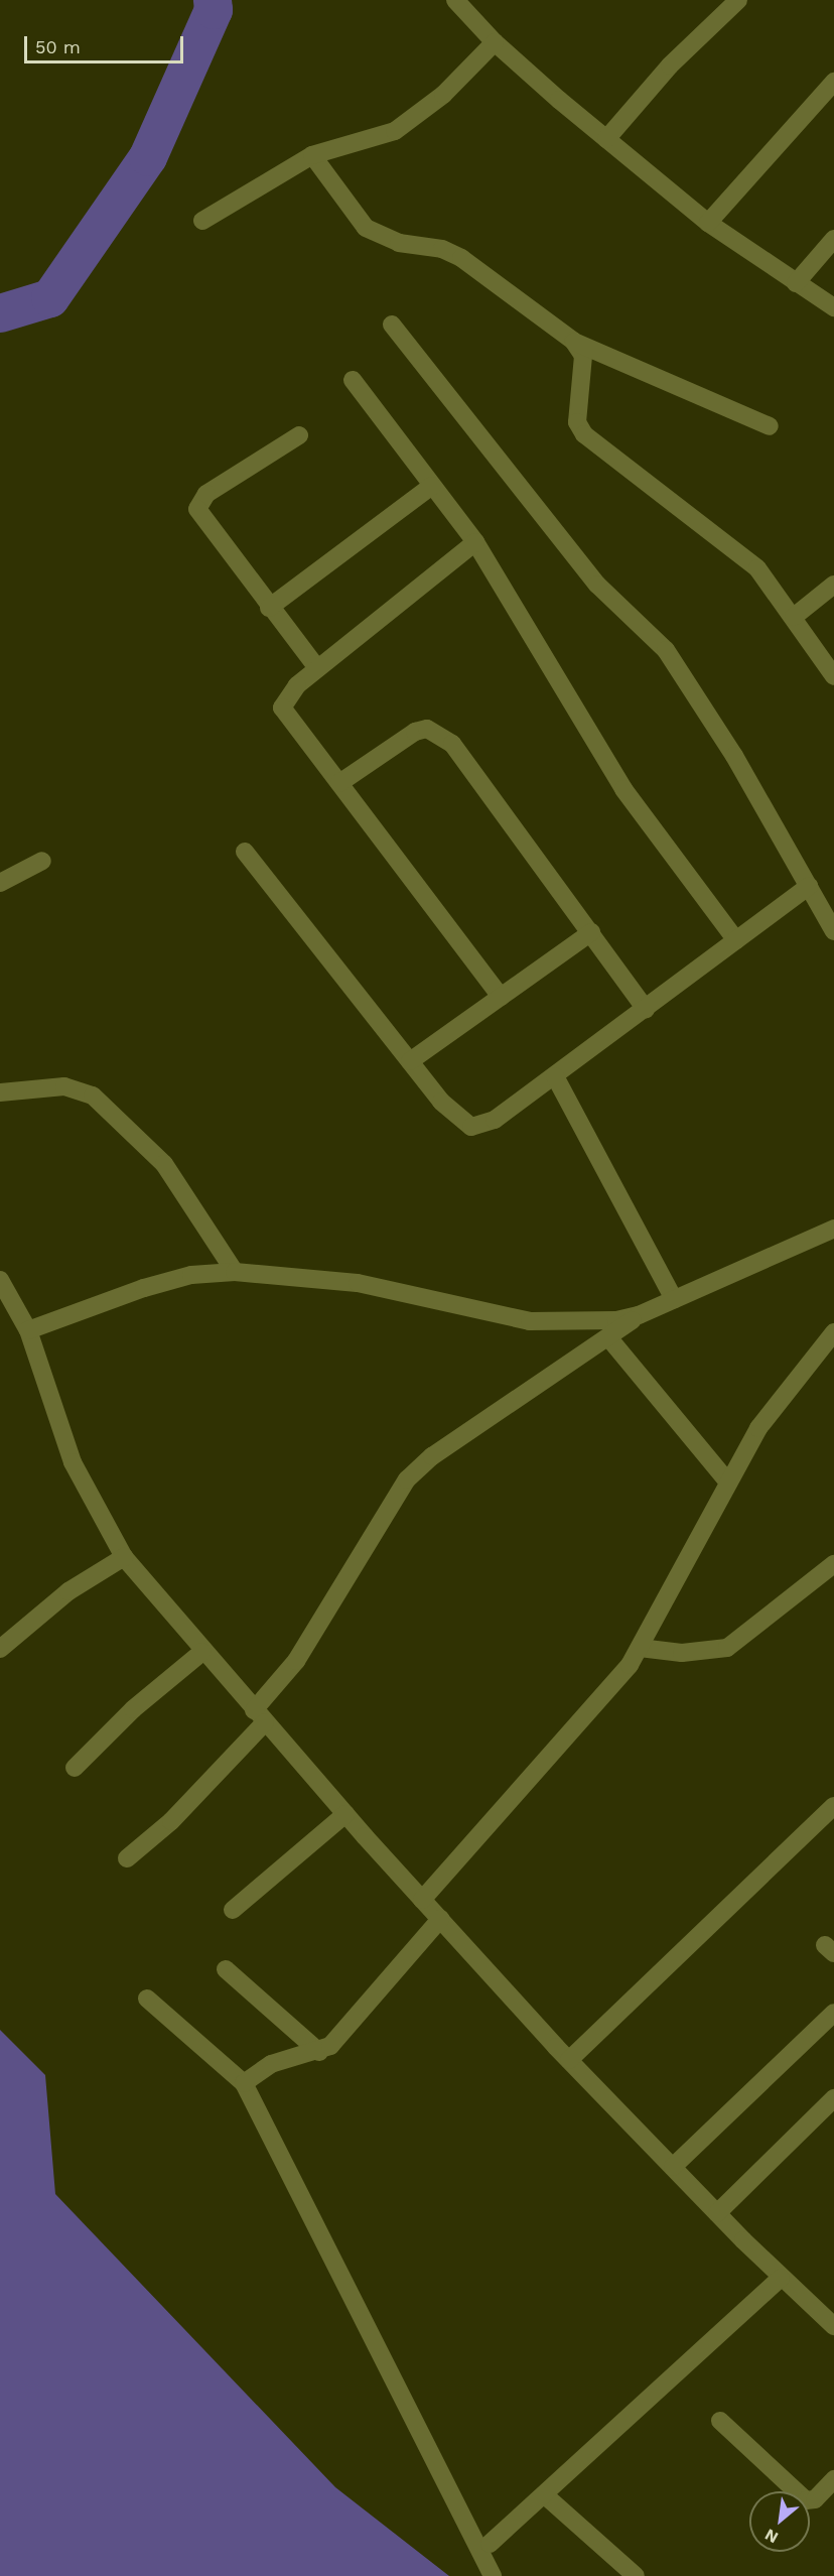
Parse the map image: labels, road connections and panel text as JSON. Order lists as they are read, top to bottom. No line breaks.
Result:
{"scale_bar":"50 m","north":"bottom left"}
